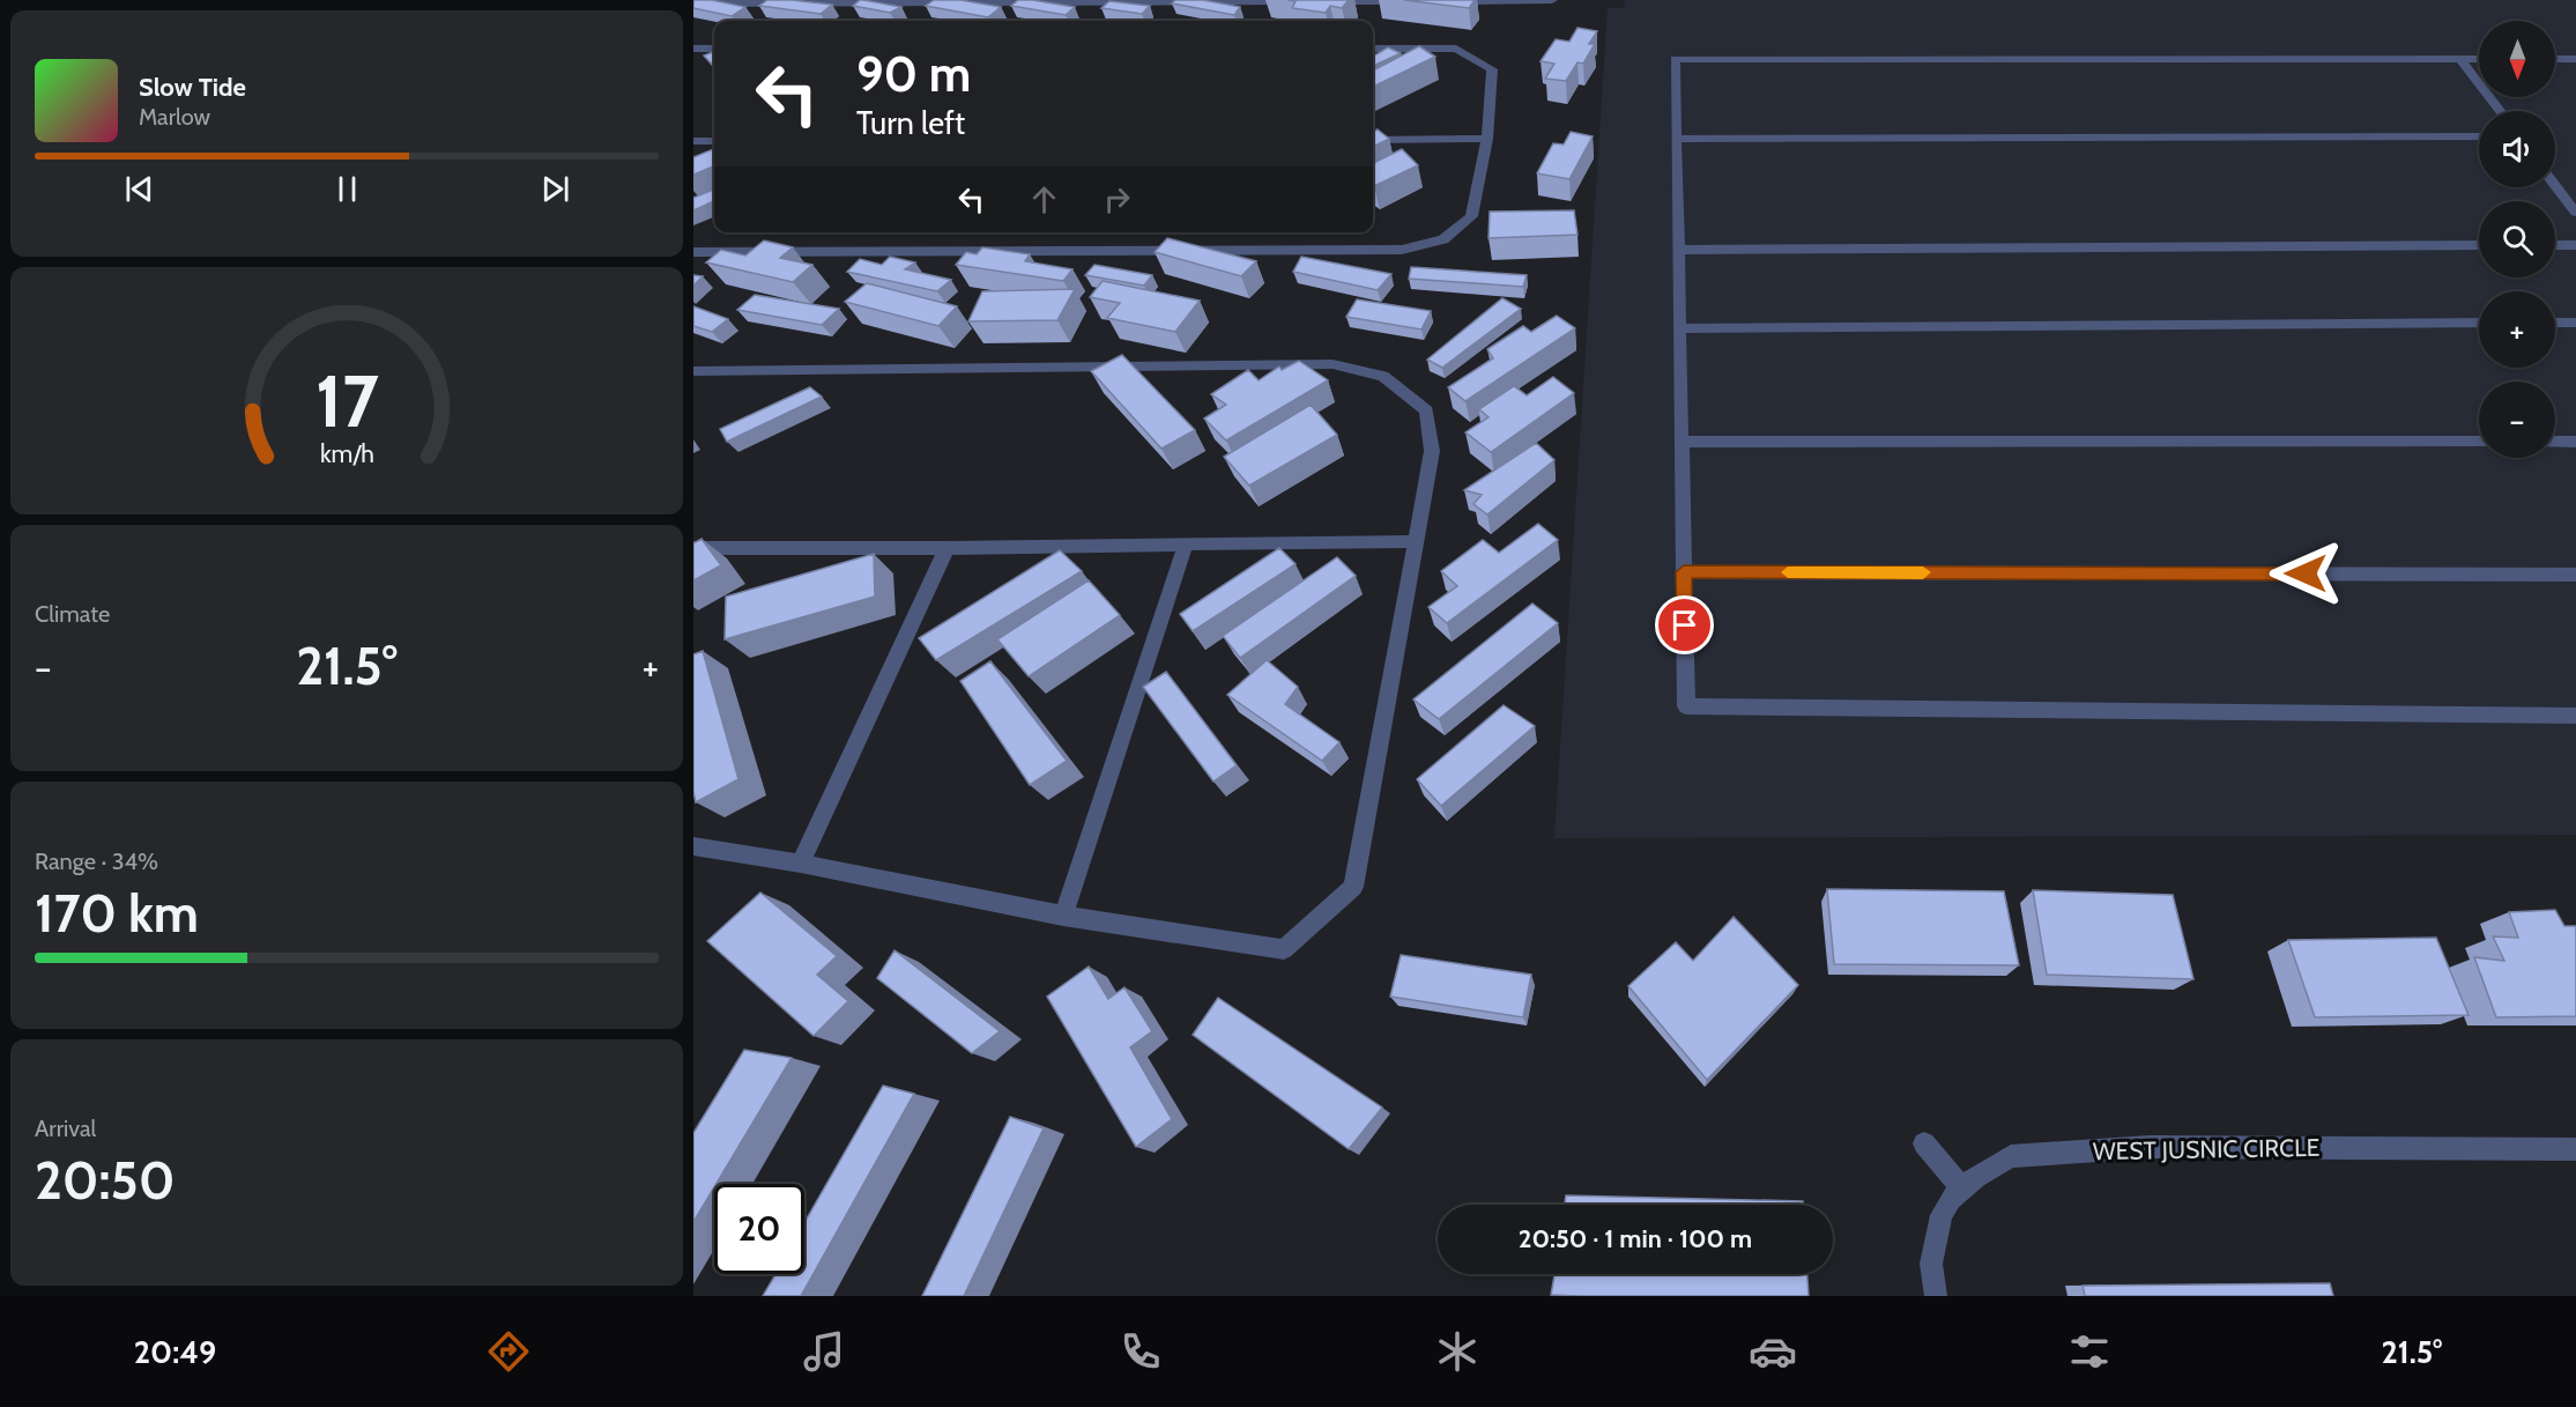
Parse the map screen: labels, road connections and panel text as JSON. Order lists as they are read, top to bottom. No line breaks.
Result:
{"streets":{"street":["WEST JUSNIC CIRCLE"]},"north":"bottom","page":{"map_buttons":["+","−"],"turn":["90 m","Turn left"],"song":["Slow Tide","Marlow"],"tile":["Climate",["Range · 34%","170 km"],["Arrival","20:50"]],"heat":["−","21.5°","+"],"limit":"20","trip":"20:50 · 1 min · 100 m","tabs":["20:49","21.5°"],"gauge":["17","km/h"]}}
